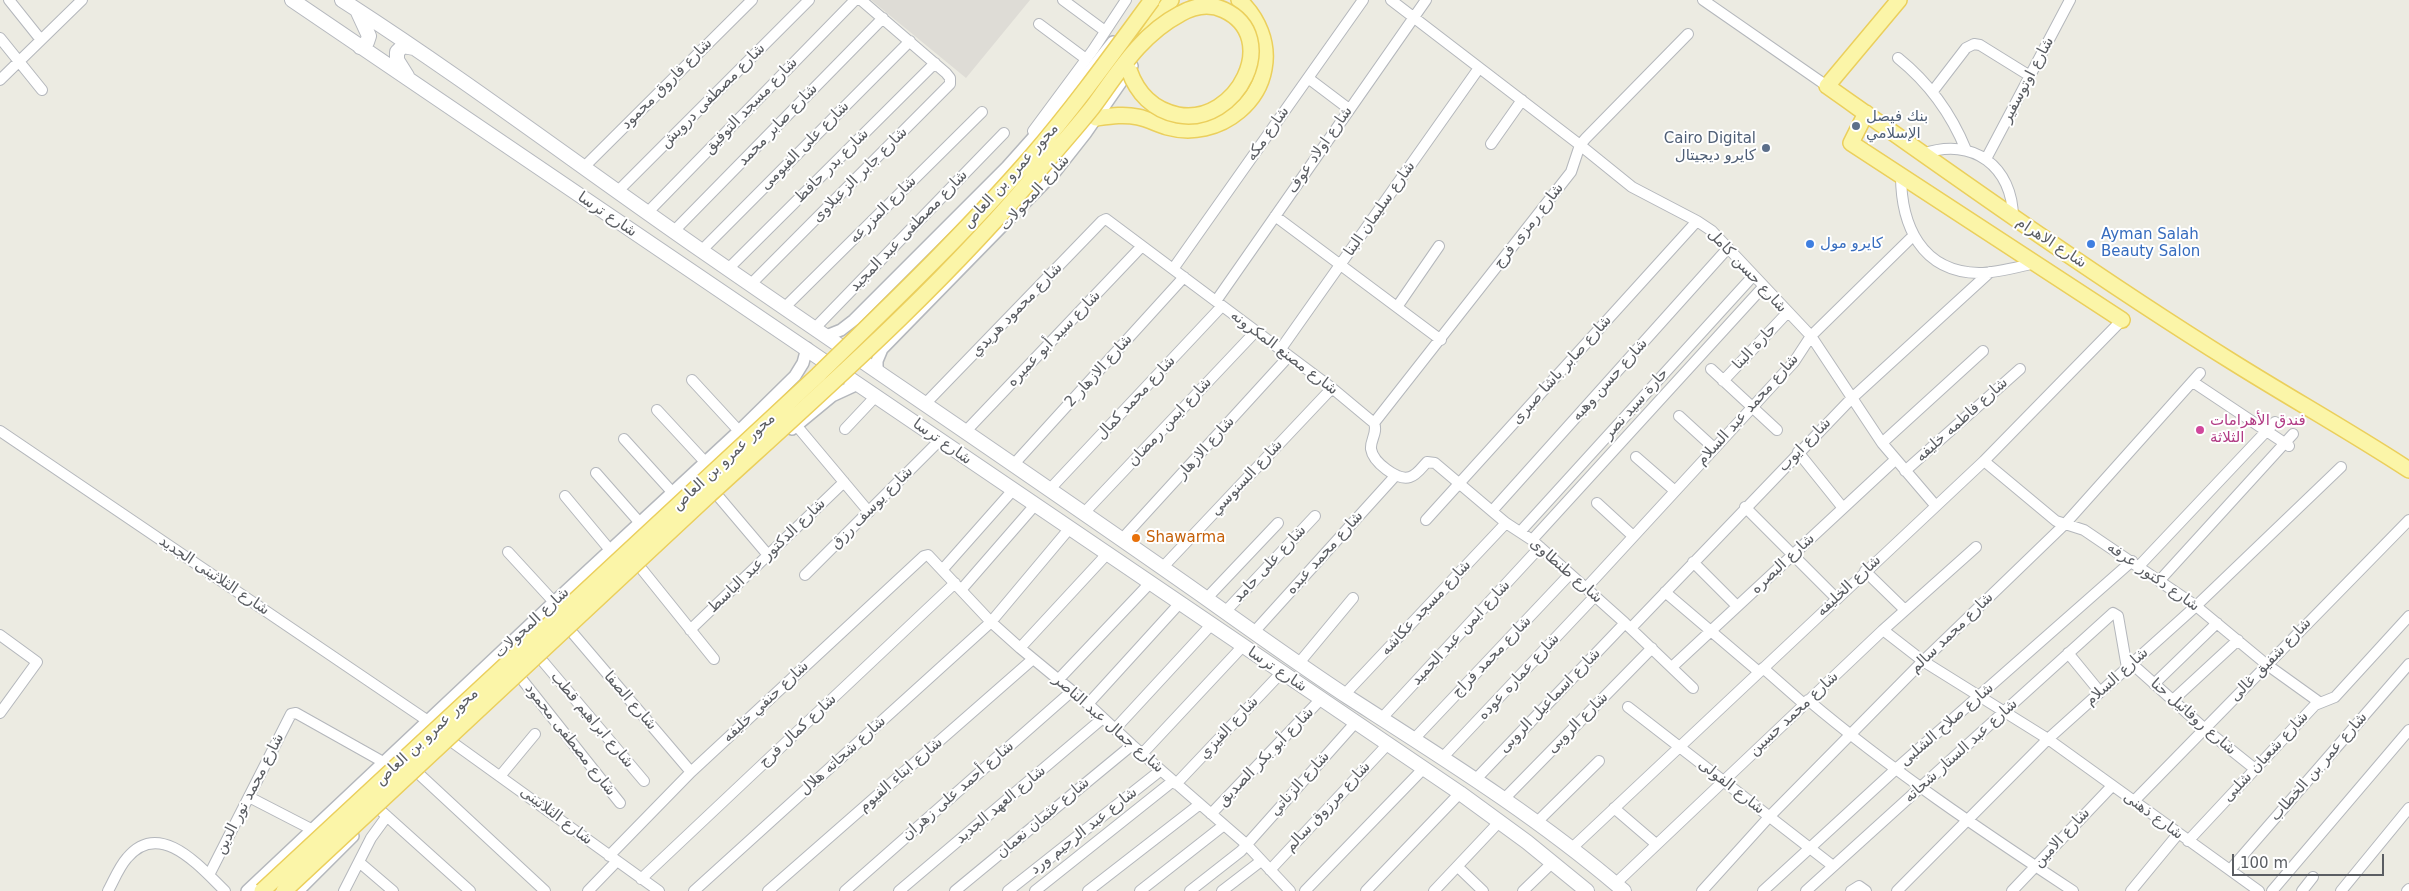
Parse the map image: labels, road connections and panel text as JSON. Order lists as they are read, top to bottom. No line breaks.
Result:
{"streets":{"main road":["محور عمرو بن العاص","شارع ترسا","شارع الاهرام"],"street":["شارع اوتوسفير","شارع فاروق محمود","شارع مصطفى درويش","شارع مسجد التوفيق","شارع صابر محمد","شارع مكه","شارع على الفيومى","شارع اولاد عوف","شارع بدر حافظ","شارع جابر الزعبلاوى","شارع المحولات","شارع سليمان البنا","شارع المزرعه","شارع رمزى فرج","شارع مصطفى عبد المجيد","شارع حسن كامل","شارع محمود هريدي","شارع سيد أبو عميره","حارة البنا","شارع مصنع المكرونه","شارع صابر باشا صبرى","شارع الازهار 2","شارع حسن وهبه","شارع محمد كمال","حارة سيد نصر","شارع محمد عبد السلام","شارع فاطمه خليفه","شارع ايمن رمضان","شارع ايوب","شارع الازهار","شارع السنوسي","شارع يوسف رزق","شارع محمد عبده","شارع الدكتور عبد الباسط","شارع على حامد","شارع البصره","شارع طنطاوى","شارع الثلاثينى الجديد","شارع دكتور عرفه","شارع الخليفه","شارع مسجد عكاشه","شارع ايمن عبد الحميد","شارع محمد سالم","شارع محمد فراج","شارع شفيق غالى","شارع عماره عوده","شارع السلام","شارع الصفا","شارع اسماعيل الروبى","شارع حنفي خليفه","شارع محمد حسين","شارع روفائيل حنا","شارع ابراهيم قطب","شارع الروبى","شارع جمال عبد الناصر","شارع صلاح الشلبى","شارع الفيزي","شارع كمال فرج","شارع مصطفى محمود","شارع عبد الستار شحاته","شارع شحاته هلال","شارع أبو بكر الصديق","شارع شعبان شلبى","شارع عمر بن الخطاب","شارع ابناء الفيوم","شارع الزناتي","شارع الفولى","شارع أحمد على زهران","شارع محمد نور الدين","شارع العهد الجديد","شارع مرزوق سالم","شارع الثلاثينى","شارع ذهنى","شارع عثمان نعمان","شارع عبد الرحيم ورد","شارع الامين"]},"crossings":[["شارع فاروق محمود","شارع ترسا"],["شارع مصطفى درويش","شارع ترسا"],["شارع مسجد التوفيق","شارع ترسا"],["شارع صابر محمد","شارع جابر الزعبلاوى"],["شارع صابر محمد","شارع ترسا"],["شارع مكه","شارع مصنع المكرونه"],["شارع على الفيومى","شارع جابر الزعبلاوى"],["شارع على الفيومى","شارع ترسا"],["شارع اولاد عوف","شارع حسن كامل"],["شارع اولاد عوف","شارع مصنع المكرونه"],["شارع اولاد عوف","شارع محمد كمال"],["شارع بدر حافظ","شارع جابر الزعبلاوى"],["شارع بدر حافظ","شارع ترسا"],["شارع جابر الزعبلاوى","شارع ترسا"],["شارع المحولات","شارع ترسا"],["شارع المحولات","شارع الثلاثينى الجديد"],["شارع المحولات","شارع الصفا"],["شارع المحولات","شارع ابراهيم قطب"],["شارع المحولات","شارع مصطفى محمود"],["شارع المحولات","شارع محمد نور الدين"],["شارع المحولات","شارع الثلاثينى"],["شارع سليمان البنا","شارع حسن كامل"],["شارع سليمان البنا","شارع مصنع المكرونه"],["شارع المزرعه","شارع ترسا"],["شارع ترسا","شارع مصطفى عبد المجيد"],["شارع ترسا","شارع محمود هريدي"],["شارع ترسا","شارع سيد أبو عميره"],["شارع ترسا","شارع الازهار 2"],["شارع ترسا","شارع محمد كمال"],["شارع ترسا","شارع ايمن رمضان"],["شارع ترسا","شارع الازهار"],["شارع ترسا","شارع السنوسي"],["شارع ترسا","شارع يوسف رزق"],["شارع ترسا","شارع محمد عبده"],["شارع ترسا","شارع على حامد"],["شارع ترسا","شارع الخليفه"],["شارع ترسا","شارع مسجد عكاشه"],["شارع ترسا","شارع ايمن عبد الحميد"],["شارع ترسا","شارع محمد فراج"],["شارع ترسا","شارع عماره عوده"],["شارع ترسا","شارع اسماعيل الروبى"],["شارع ترسا","شارع محمد حسين"],["شارع ترسا","شارع الروبى"],["شارع ترسا","شارع الفيزي"],["شارع ترسا","شارع كمال فرج"],["شارع ترسا","شارع شحاته هلال"],["شارع ترسا","شارع أبو بكر الصديق"],["شارع ترسا","شارع الزناتي"],["شارع ترسا","شارع مرزوق سالم"],["شارع رمزى فرج","شارع حسن كامل"],["شارع رمزى فرج","شارع مصنع المكرونه"],["شارع الاهرام","شارع الخليفه"],["شارع حسن كامل","حارة البنا"],["شارع حسن كامل","شارع صابر باشا صبرى"],["شارع حسن كامل","شارع حسن وهبه"],["شارع حسن كامل","حارة سيد نصر"],["شارع حسن كامل","شارع محمد عبد السلام"],["شارع حسن كامل","شارع فاطمه خليفه"],["شارع حسن كامل","شارع ايوب"],["شارع حسن كامل","شارع البصره"],["شارع حسن كامل","شارع الخليفه"],["شارع حسن كامل","شارع ايمن عبد الحميد"],["شارع محمود هريدي","شارع مصنع المكرونه"],["شارع سيد أبو عميره","شارع مصنع المكرونه"],["شارع مصنع المكرونه","شارع الازهار 2"],["شارع مصنع المكرونه","شارع محمد كمال"],["شارع مصنع المكرونه","شارع ايمن رمضان"],["شارع مصنع المكرونه","شارع الازهار"],["شارع مصنع المكرونه","شارع السنوسي"],["شارع صابر باشا صبرى","شارع طنطاوى"],["شارع حسن وهبه","شارع طنطاوى"],["حارة سيد نصر","شارع طنطاوى"],["شارع محمد عبد السلام","شارع طنطاوى"],["شارع ايوب","شارع طنطاوى"],["شارع ايوب","شارع اسماعيل الروبى"],["شارع محمد عبده","شارع طنطاوى"],["شارع البصره","شارع طنطاوى"],["شارع طنطاوى","شارع مسجد عكاشه"],["شارع طنطاوى","شارع ايمن عبد الحميد"],["شارع طنطاوى","شارع محمد فراج"],["شارع طنطاوى","شارع عماره عوده"],["شارع طنطاوى","شارع اسماعيل الروبى"],["شارع طنطاوى","شارع الروبى"],["شارع دكتور عرفه","شارع الخليفه"],["شارع دكتور عرفه","شارع محمد سالم"],["شارع دكتور عرفه","شارع شفيق غالى"],["شارع دكتور عرفه","شارع السلام"],["شارع دكتور عرفه","شارع صلاح الشلبى"],["شارع دكتور عرفه","شارع شعبان شلبى"],["شارع الخليفه","شارع الفولى"],["شارع محمد سالم","شارع الفولى"],["شارع محمد سالم","شارع ذهنى"],["شارع شفيق غالى","شارع روفائيل حنا"],["شارع شفيق غالى","شارع ذهنى"],["شارع السلام","شارع روفائيل حنا"],["شارع السلام","شارع عبد الستار شحاته"],["شارع السلام","شارع ذهنى"],["شارع الصفا","شارع حنفي خليفه"],["شارع حنفي خليفه","شارع جمال عبد الناصر"],["شارع حنفي خليفه","شارع الثلاثينى"],["شارع محمد حسين","شارع الفولى"],["شارع محمد حسين","شارع ذهنى"],["شارع روفائيل حنا","شارع عبد الستار شحاته"],["شارع روفائيل حنا","شارع شعبان شلبى"],["شارع جمال عبد الناصر","شارع الفيزي"],["شارع جمال عبد الناصر","شارع كمال فرج"],["شارع جمال عبد الناصر","شارع شحاته هلال"],["شارع جمال عبد الناصر","شارع أبو بكر الصديق"],["شارع جمال عبد الناصر","شارع ابناء الفيوم"],["شارع جمال عبد الناصر","شارع الزناتي"],["شارع جمال عبد الناصر","شارع أحمد على زهران"],["شارع جمال عبد الناصر","شارع العهد الجديد"],["شارع جمال عبد الناصر","شارع مرزوق سالم"],["شارع جمال عبد الناصر","شارع عثمان نعمان"],["شارع جمال عبد الناصر","شارع عبد الرحيم ورد"],["شارع صلاح الشلبى","شارع الفولى"],["شارع صلاح الشلبى","شارع ذهنى"],["شارع كمال فرج","شارع الثلاثينى"],["شارع عبد الستار شحاته","شارع الفولى"],["شارع عبد الستار شحاته","شارع ذهنى"],["شارع شعبان شلبى","شارع ذهنى"],["شارع عمر بن الخطاب","شارع ذهنى"],["شارع ذهنى","شارع الامين"]],"places":["بنك فيصل الإسلامي","Cairo Digital كايرو ديجيتال","كايرو مول","Ayman Salah Beauty Salon","فندق الأهرامات الثلاثة","Shawarma"],"scale_bar":"100 m"}
